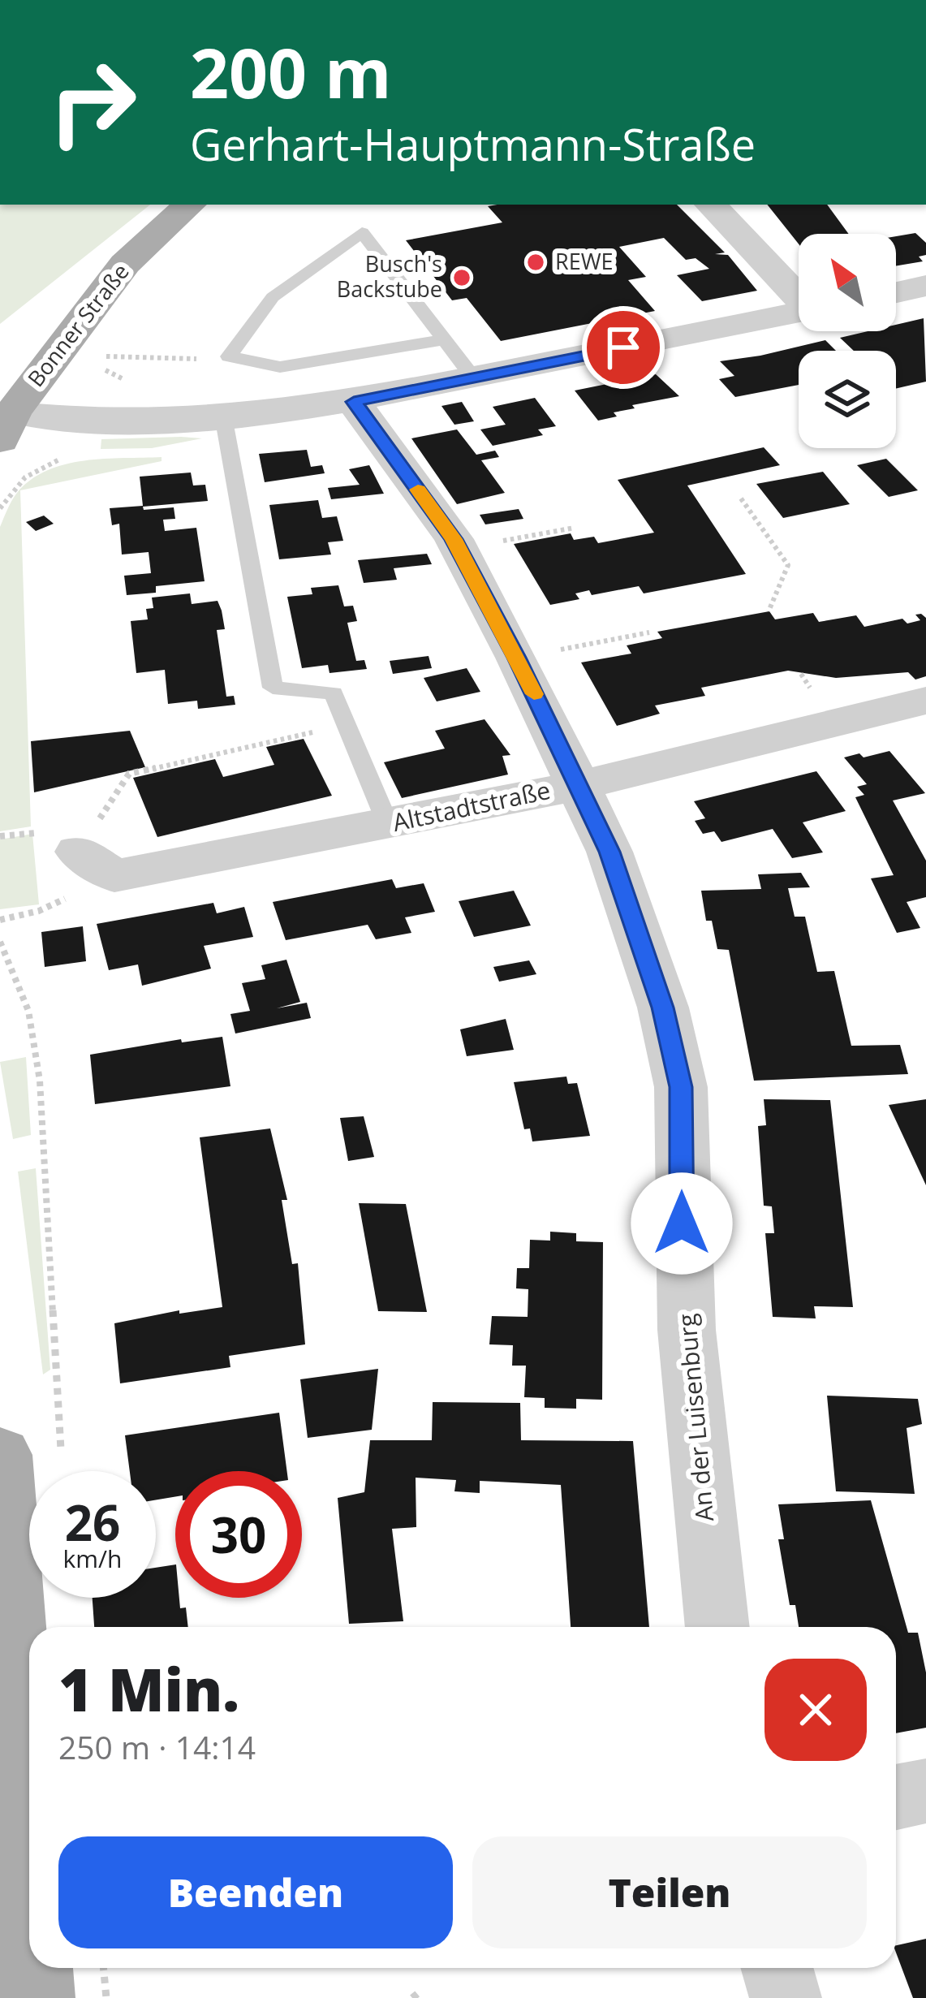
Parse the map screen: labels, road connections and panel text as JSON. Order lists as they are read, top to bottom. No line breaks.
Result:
{"streets":{"main road":["Bonner Straße"],"street":["Altstadtstraße","An der Luisenburg"]},"crossings":[["Altstadtstraße","An der Luisenburg"]],"places":["REWE","Busch's Backstube"],"north":"top left","page":{"turn":["200 m","Gerhart-Hauptmann-Straße"],"speed":"26 km/h","limit":"30","heading":["1 Min.","250 m · 14:14"],"buttons":["Beenden","Teilen"]}}
